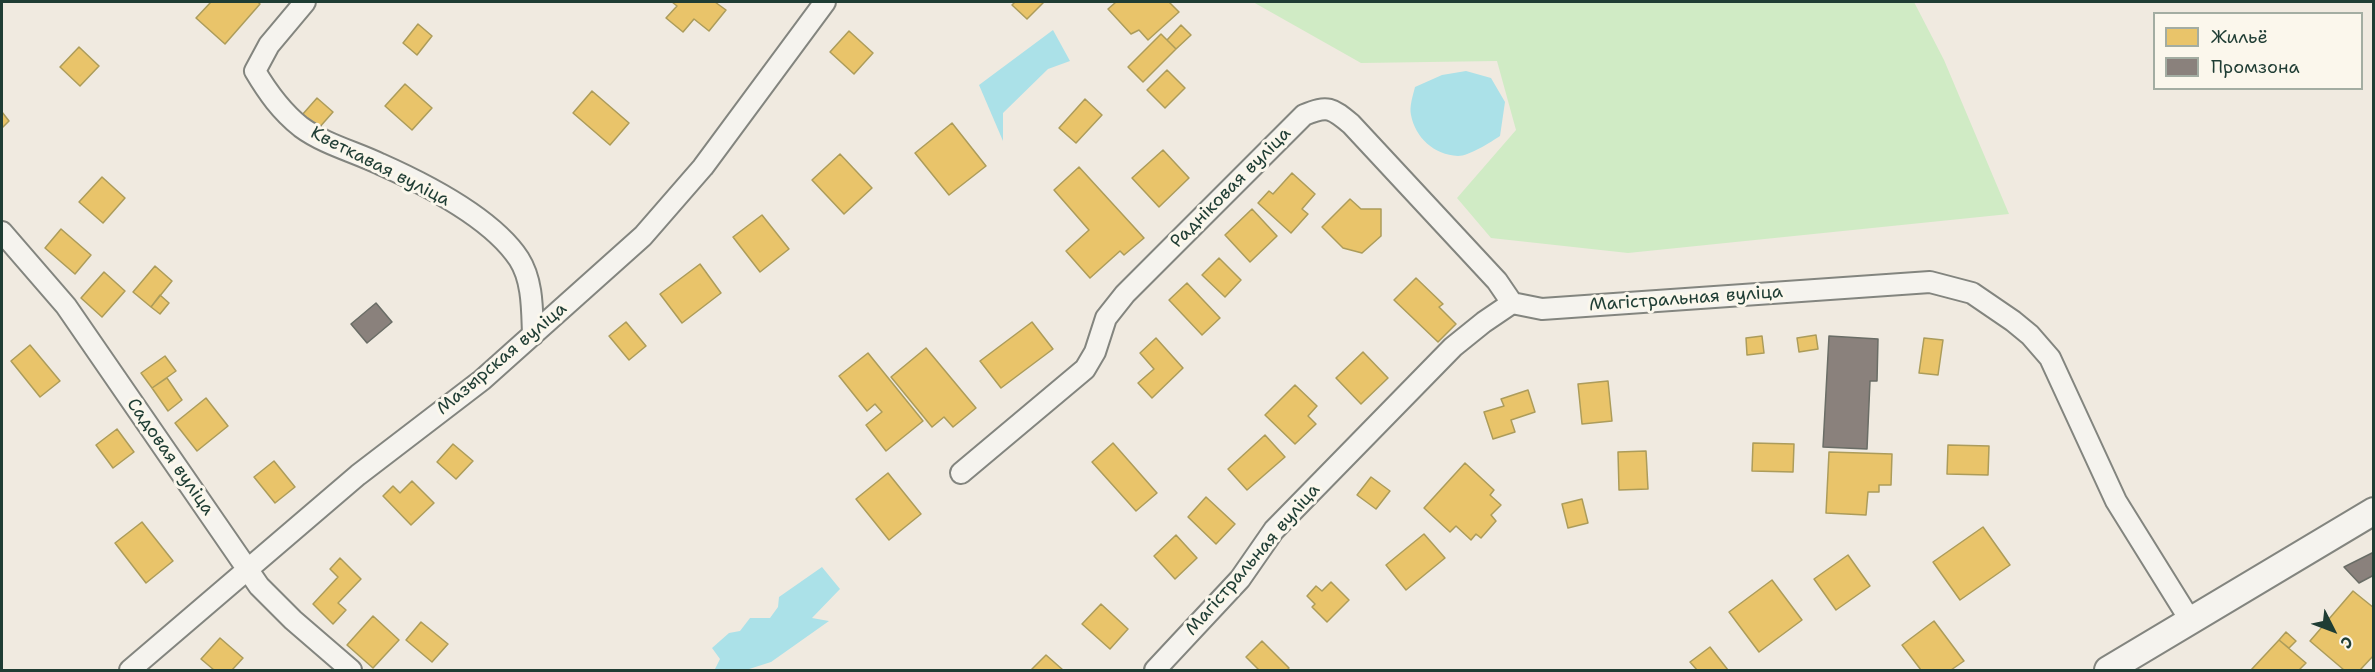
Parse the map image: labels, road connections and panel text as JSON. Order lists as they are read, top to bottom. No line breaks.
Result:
{"streets":{"street":["Кветкавая вуліца","Радніковая вуліца","Магістральная вуліца","Мазырская вуліца","Садовая вуліца"]},"crossings":[["Кветкавая вуліца","Мазырская вуліца"],["Радніковая вуліца","Магістральная вуліца"],["Мазырская вуліца","Садовая вуліца"]],"legend":["Жильё","Промзона"],"north":"bottom right"}
